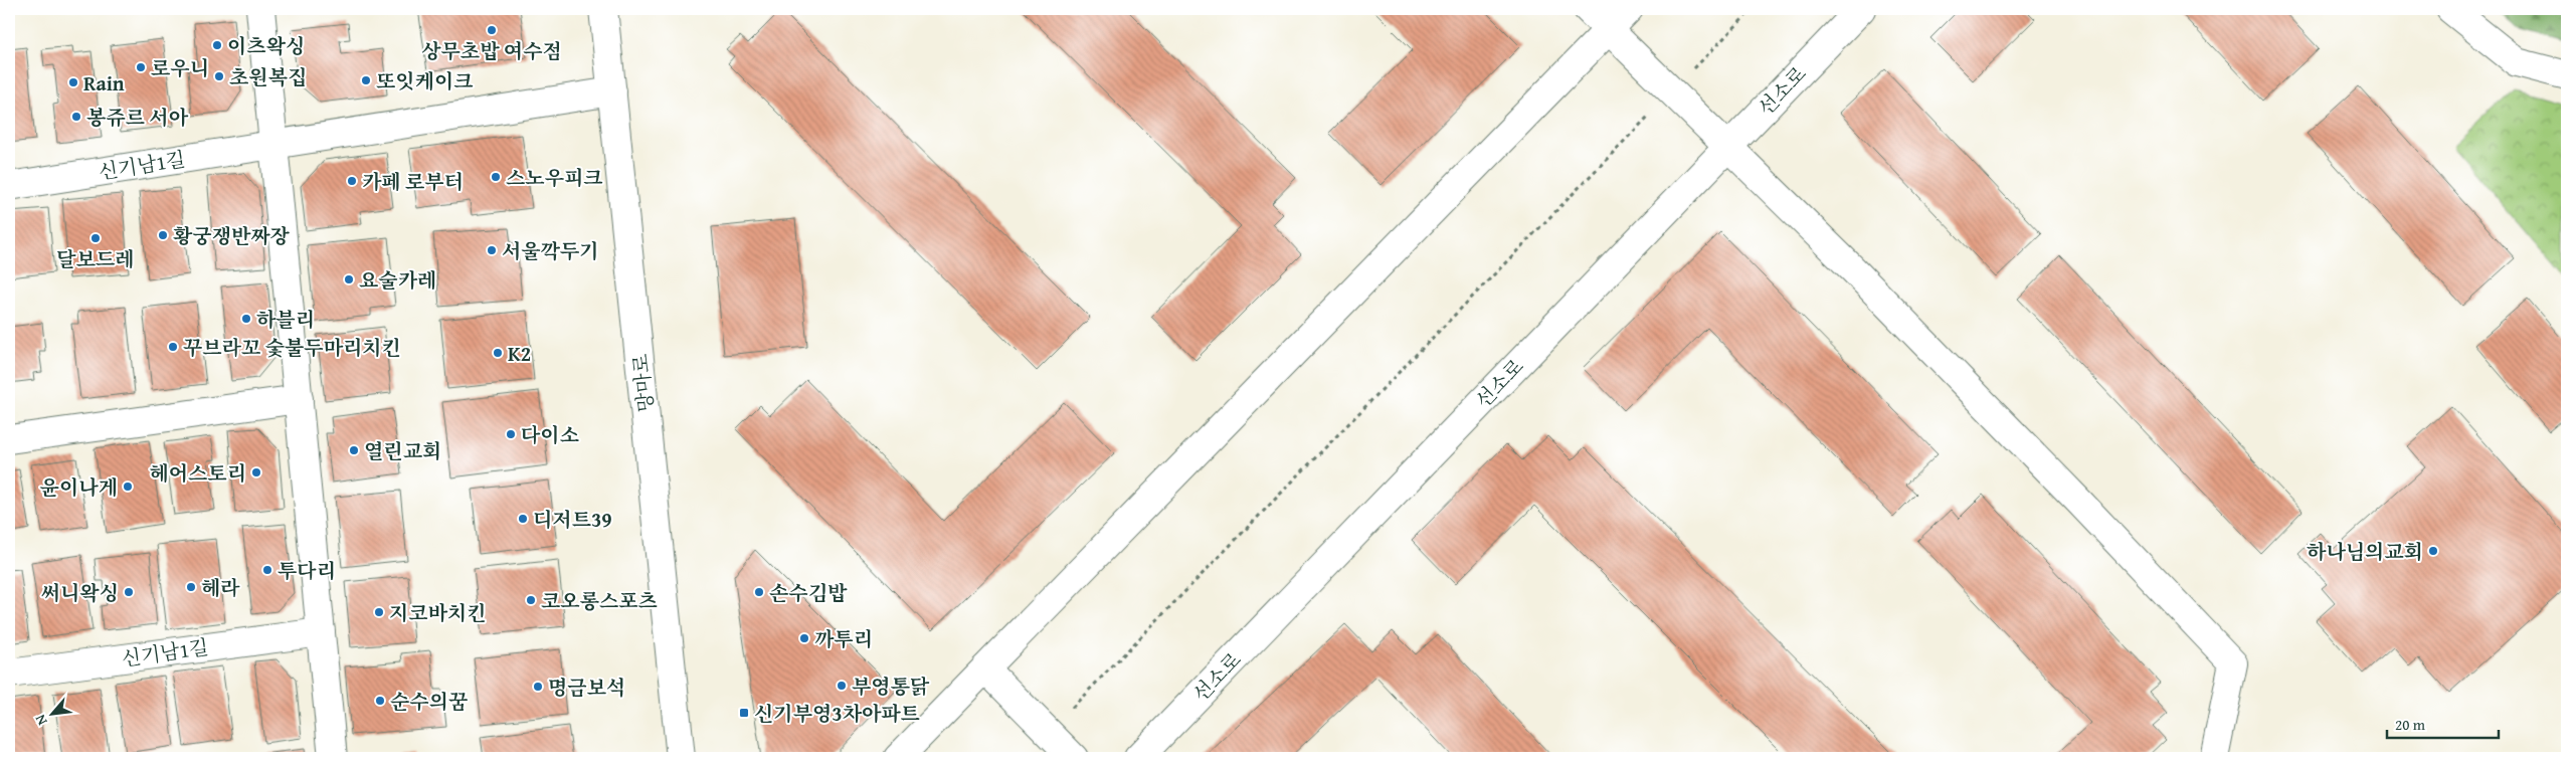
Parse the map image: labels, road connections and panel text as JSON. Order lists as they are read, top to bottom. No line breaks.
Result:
{"streets":{"street":["선소로","신기남1길","망마로"]},"crossings":[["신기남1길","망마로"]],"places":{"other":["상무초밥 여수점","이츠왁싱","로우니","초원복집","또잇케이크","Rain","봉쥬르 서아","스노우피크","카페 로부터","황궁쟁반짜장","달보드레","서울깍두기","요술카레","하블리","꾸브라꼬 숯불두마리치킨","K2","다이소","열린교회","헤어스토리","윤이나게","디저트39","하나님의교회","투다리","헤라","써니왁싱","손수김밥","코오롱스포츠","지코바치킨","까투리","부영통닭","명금보석","순수의꿈"],"transit":["신기부영3차아파트"]},"scale_bar":"20 m","north":"bottom left"}
